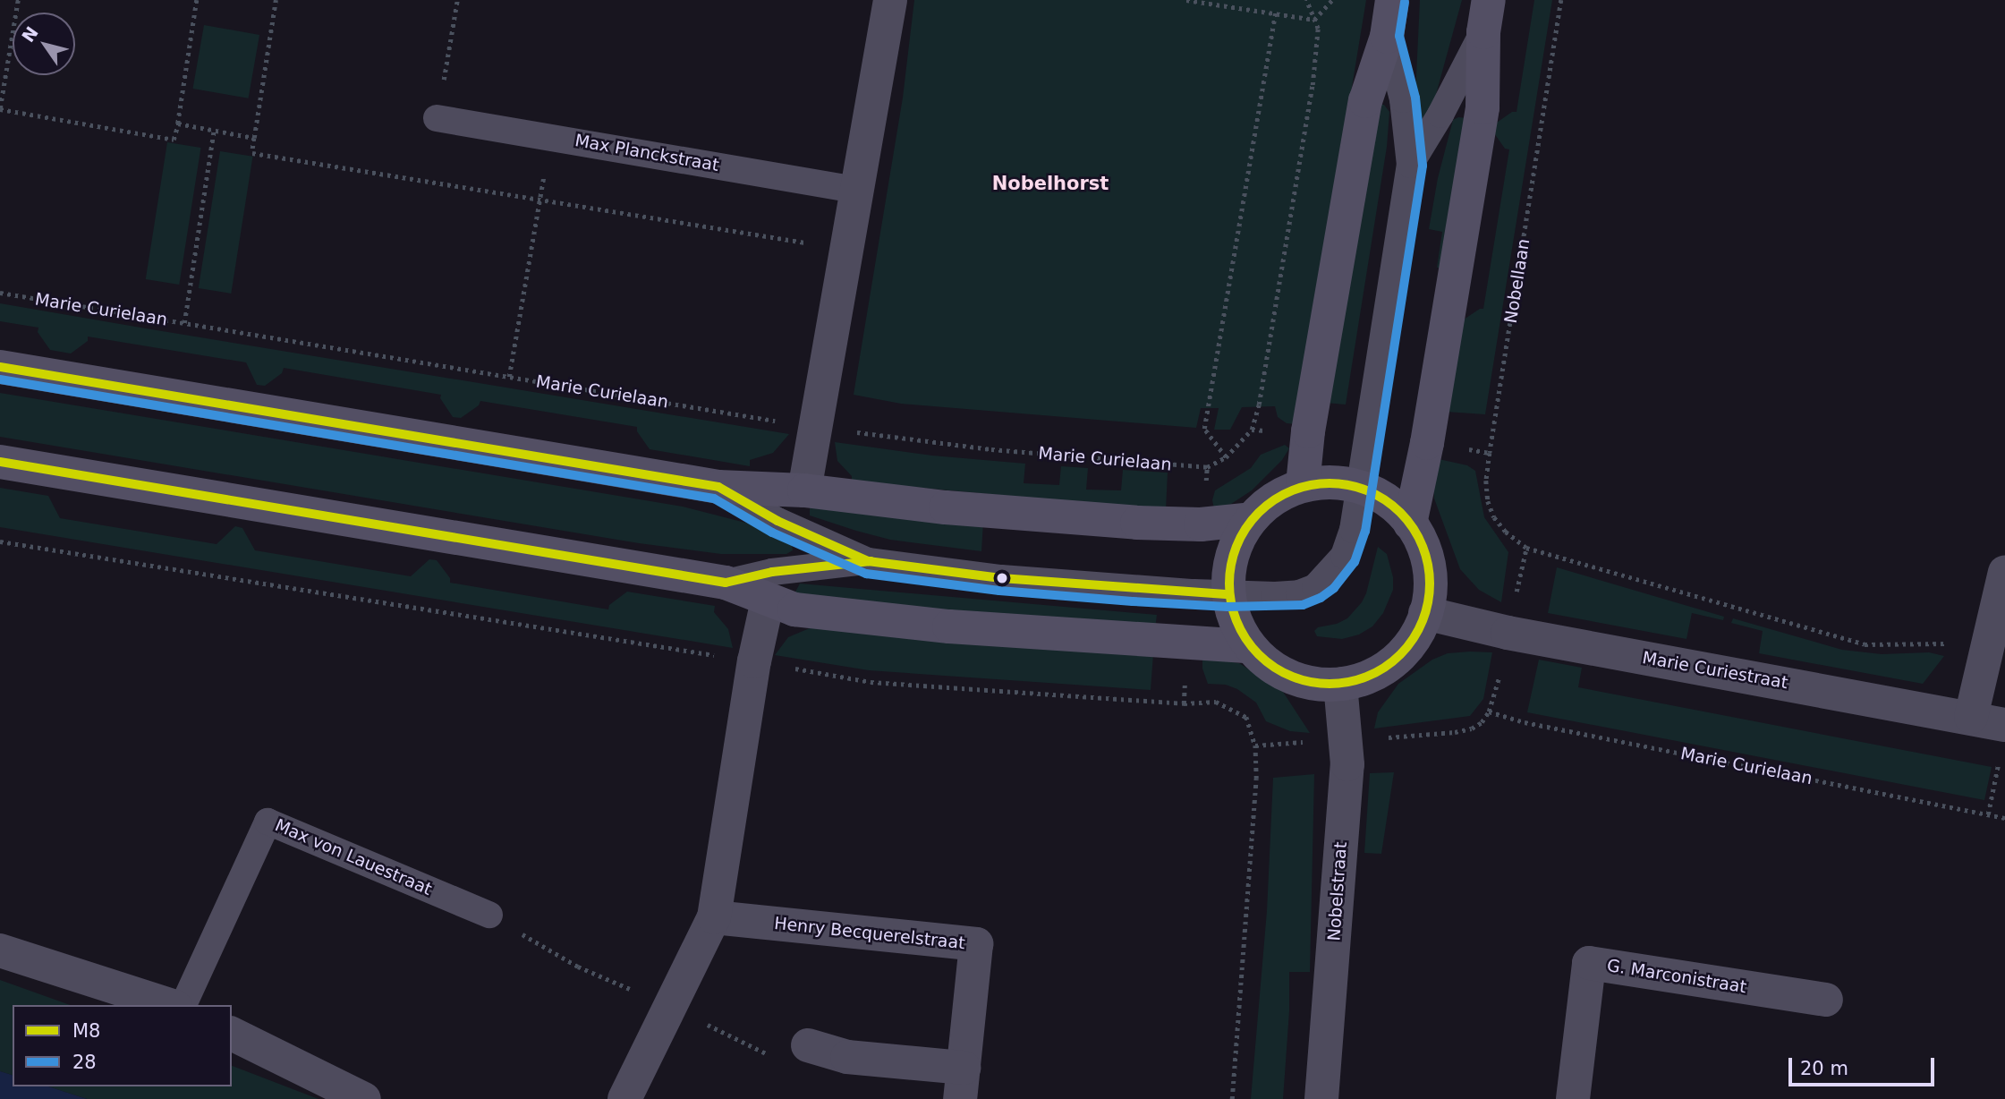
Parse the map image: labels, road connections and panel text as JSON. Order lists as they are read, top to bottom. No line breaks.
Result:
{"streets":{"street":["Marie Curiestraat","Nobelstraat","Henry Becquerelstraat","G. Marconistraat"],"lane":["Max Planckstraat","Max von Lauestraat"],"path":["Nobellaan","Marie Curielaan"]},"districts":["Nobelhorst"],"lines":["transit line 28","transit line M8"],"legend":["M8","28"],"scale_bar":"20 m","north":"top left"}
